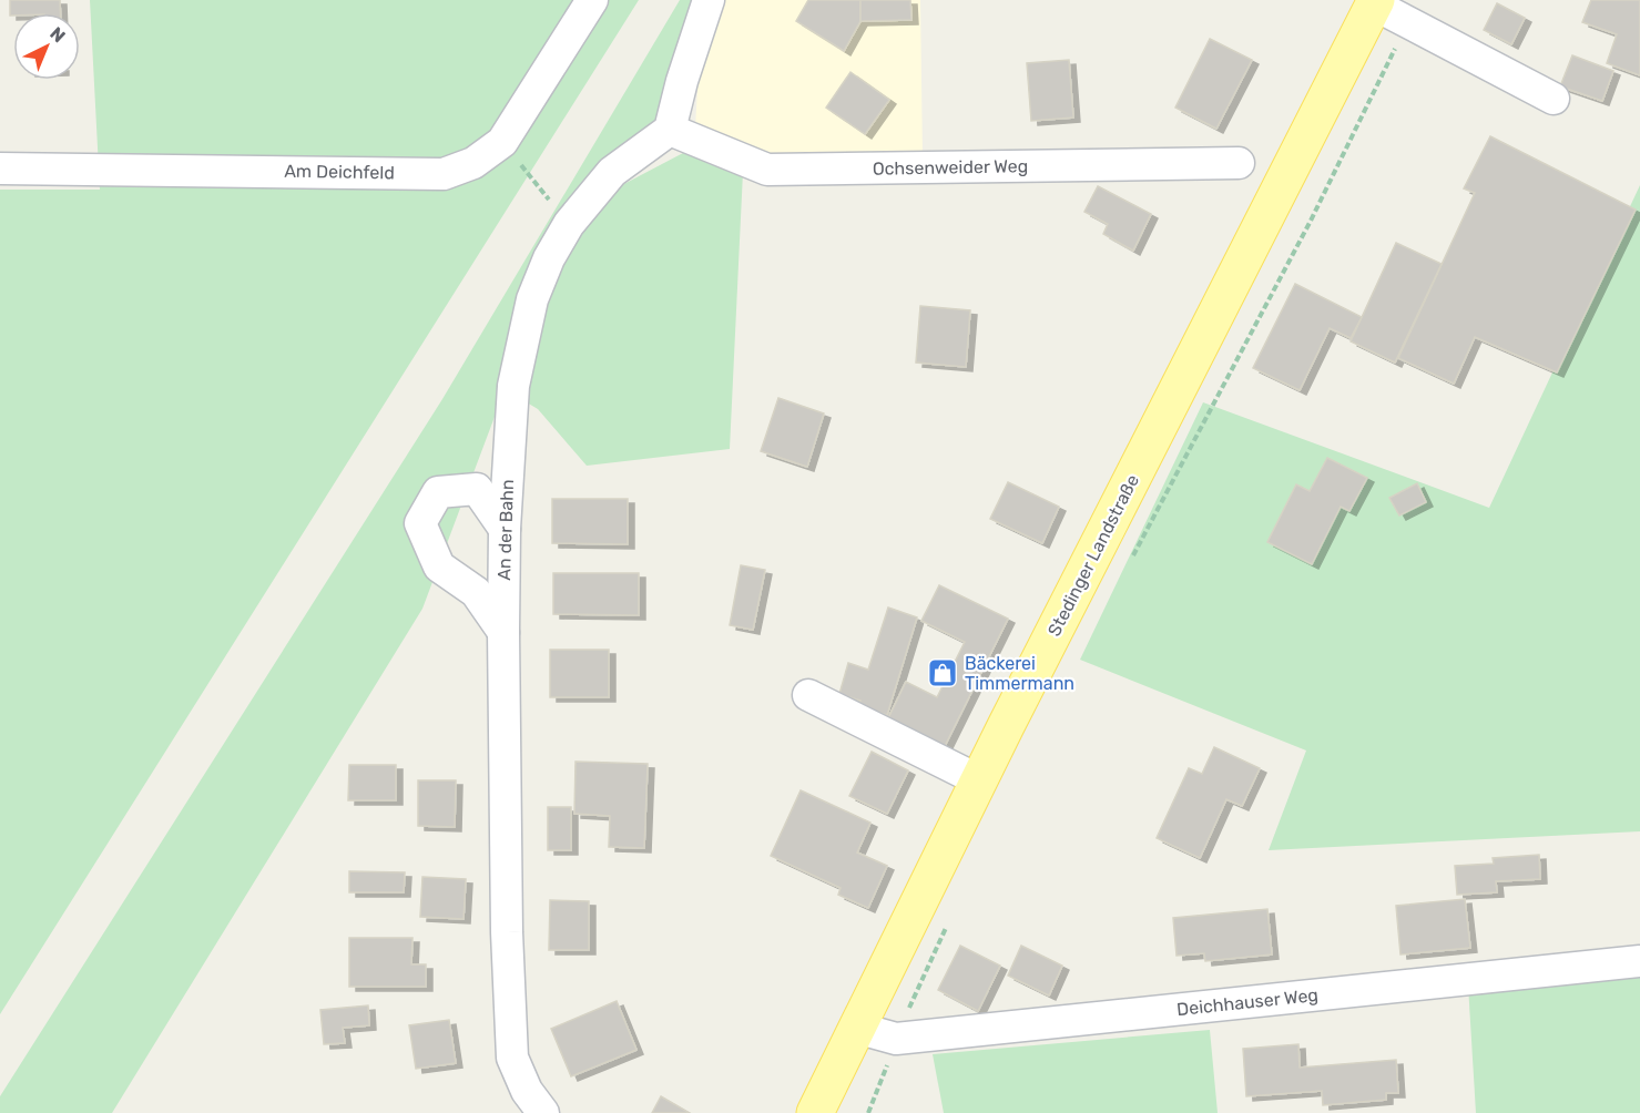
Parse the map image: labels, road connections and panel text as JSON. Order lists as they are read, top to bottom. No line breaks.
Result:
{"streets":{"main road":["Stedinger Landstraße"],"street":["Ochsenweider Weg","Am Deichfeld","An der Bahn","Deichhauser Weg"]},"crossings":[["Ochsenweider Weg","An der Bahn"],["Stedinger Landstraße","Deichhauser Weg"]],"places":{"shop":["Bäckerei Timmermann"]},"north":"top right"}
